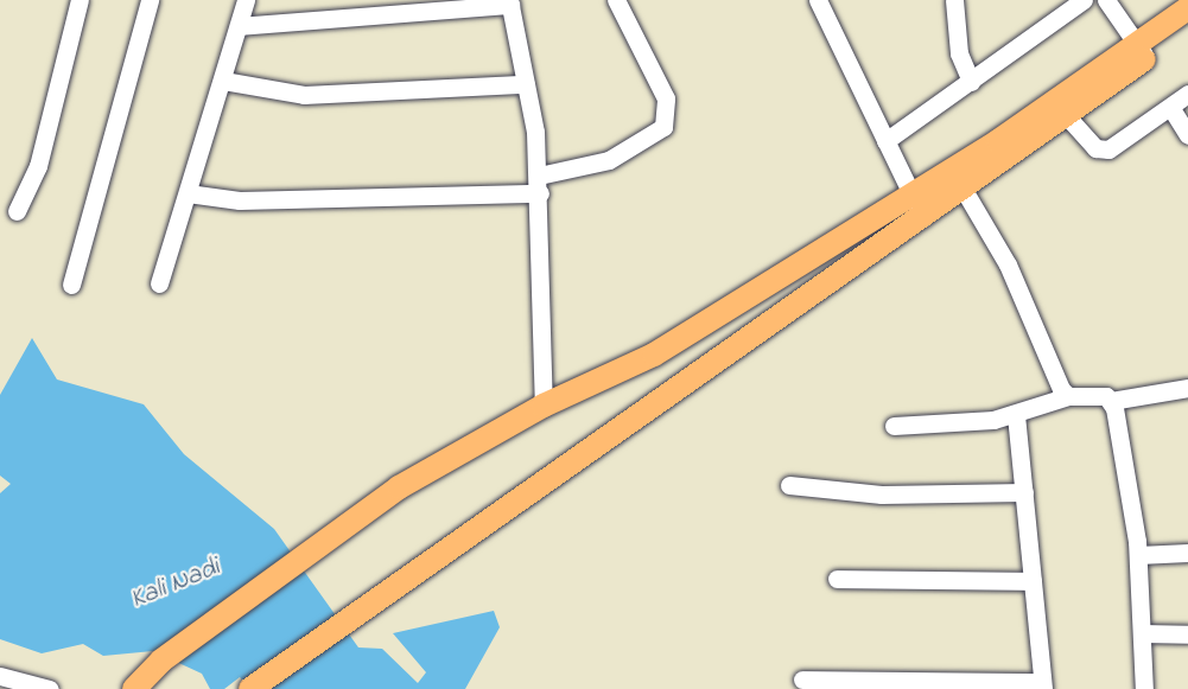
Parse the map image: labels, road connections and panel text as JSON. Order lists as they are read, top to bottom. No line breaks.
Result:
{"water":["Kali Nadi"]}
